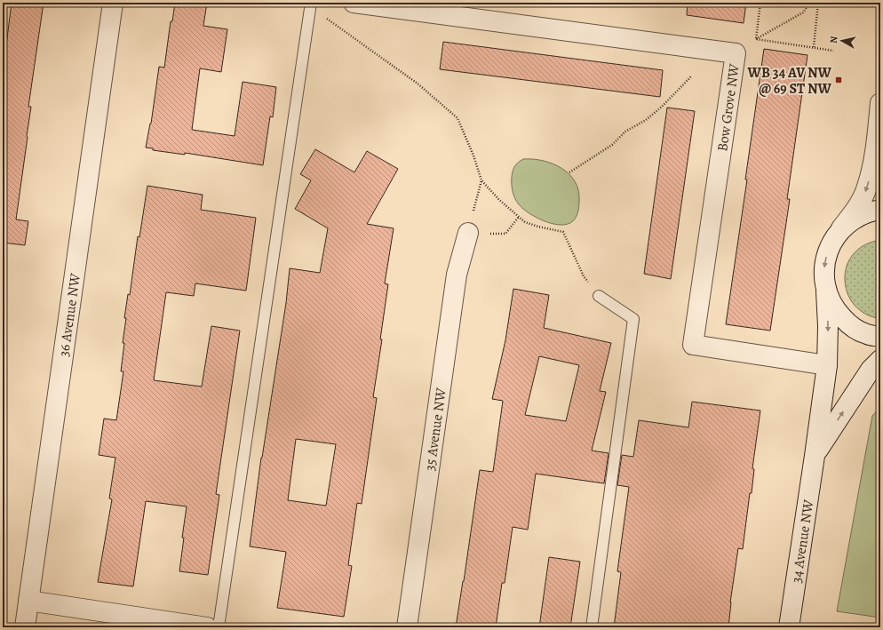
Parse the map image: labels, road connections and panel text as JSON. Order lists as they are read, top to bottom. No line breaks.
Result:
{"streets":{"street":["Bow Grove NW","36 Avenue NW","35 Avenue NW","34 Avenue NW"]},"crossings":[["Bow Grove NW","34 Avenue NW"]],"places":{"transit":["WB 34 AV NW @ 69 ST NW"]},"north":"left"}
